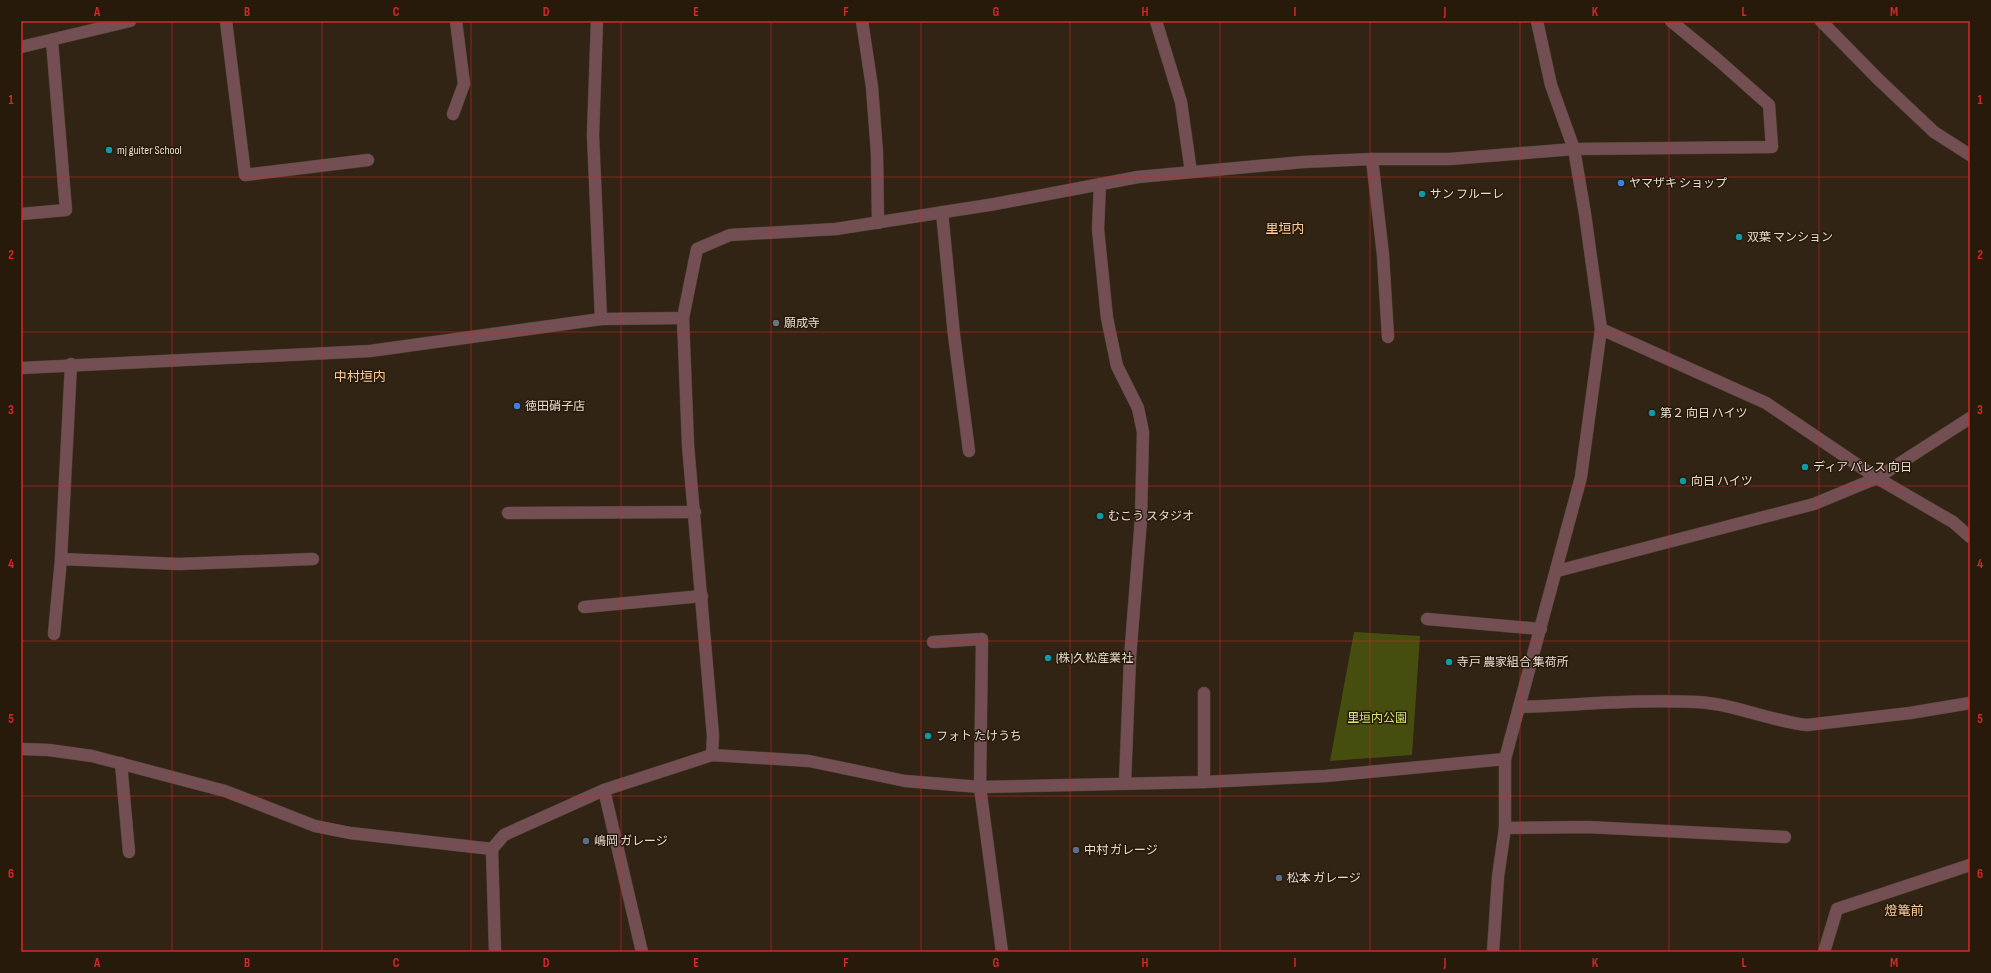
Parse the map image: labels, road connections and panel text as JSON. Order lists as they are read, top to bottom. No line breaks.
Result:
{"districts":["里垣内","中村垣内","燈篭前"],"parks":["里垣内公園"],"places":["mj guiter School","ヤマザキ ショップ","サン フルーレ","双葉 マンション","願成寺","徳田硝子店","第２ 向日 ハイツ","ディア パレス 向日","向日 ハイツ","むこう スタジオ","(株)久松産業社","寺戸 農家組合 集荷所","フォト たけうち","嶋岡 ガレージ","中村 ガレージ","松本 ガレージ"],"grid":{"columns":["A","B","C","D","E","F","G","H","I","J","K","L","M"],"rows":["1","2","3","4","5","6"]}}
